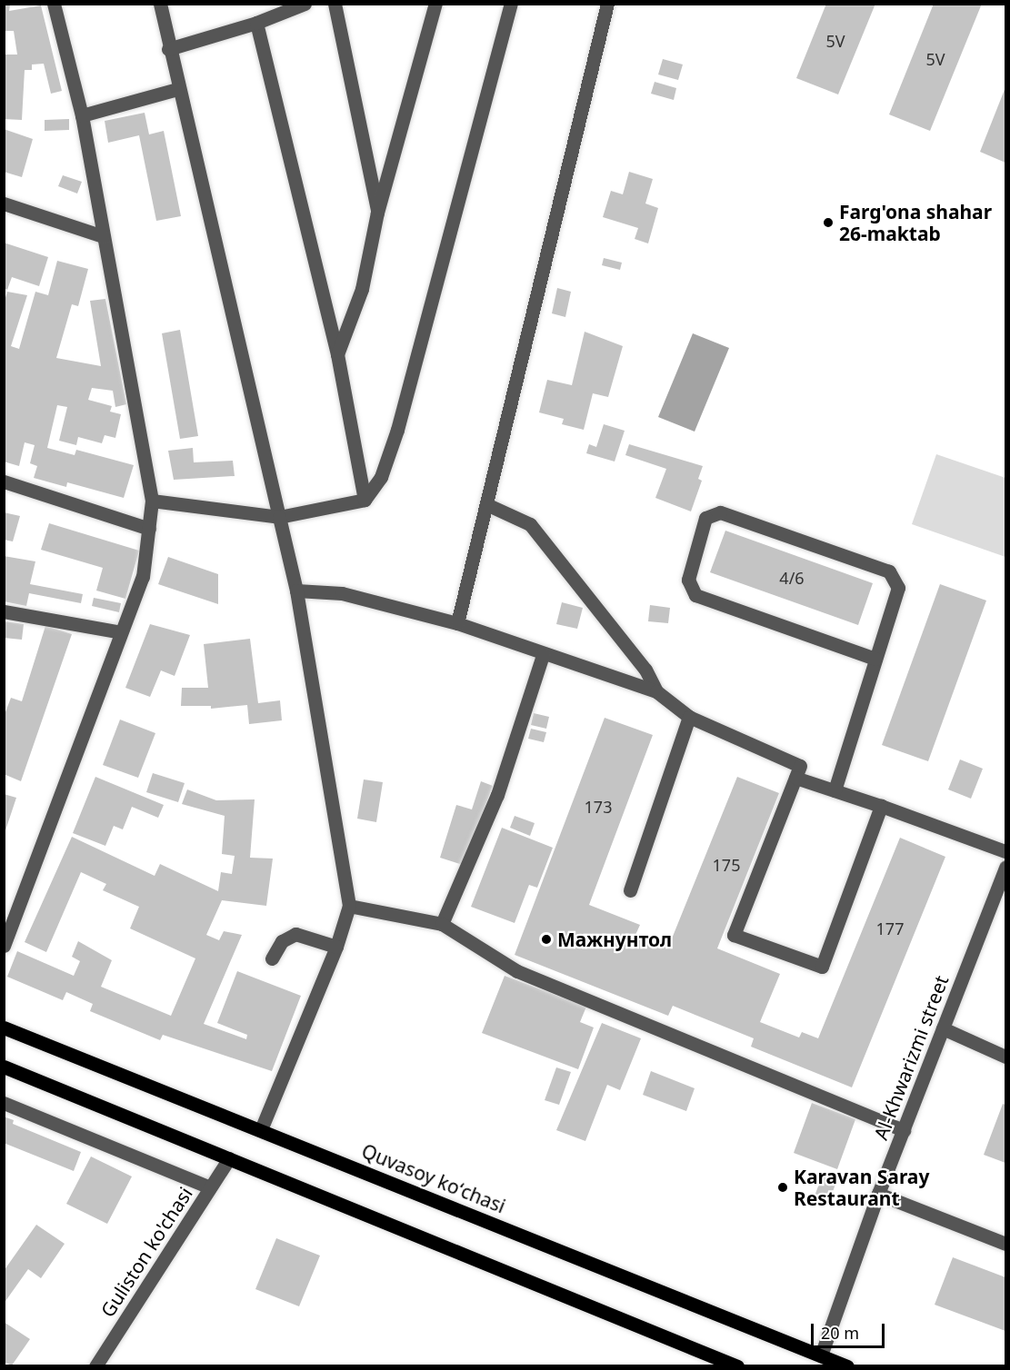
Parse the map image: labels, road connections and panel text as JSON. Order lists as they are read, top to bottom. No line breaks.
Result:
{"streets":{"main road":["Quvasoy koʻchasi"],"street":["Al-Khwarizmi street","Guliston ko'chasi"]},"crossings":[["Al-Khwarizmi street","Quvasoy koʻchasi"]],"places":["Farg'ona shahar 26-maktab","Мажнунтол","Karavan Saray Restaurant"],"house_numbers":["5V","5V","4/6","173","175","177"],"scale_bar":"20 m"}
